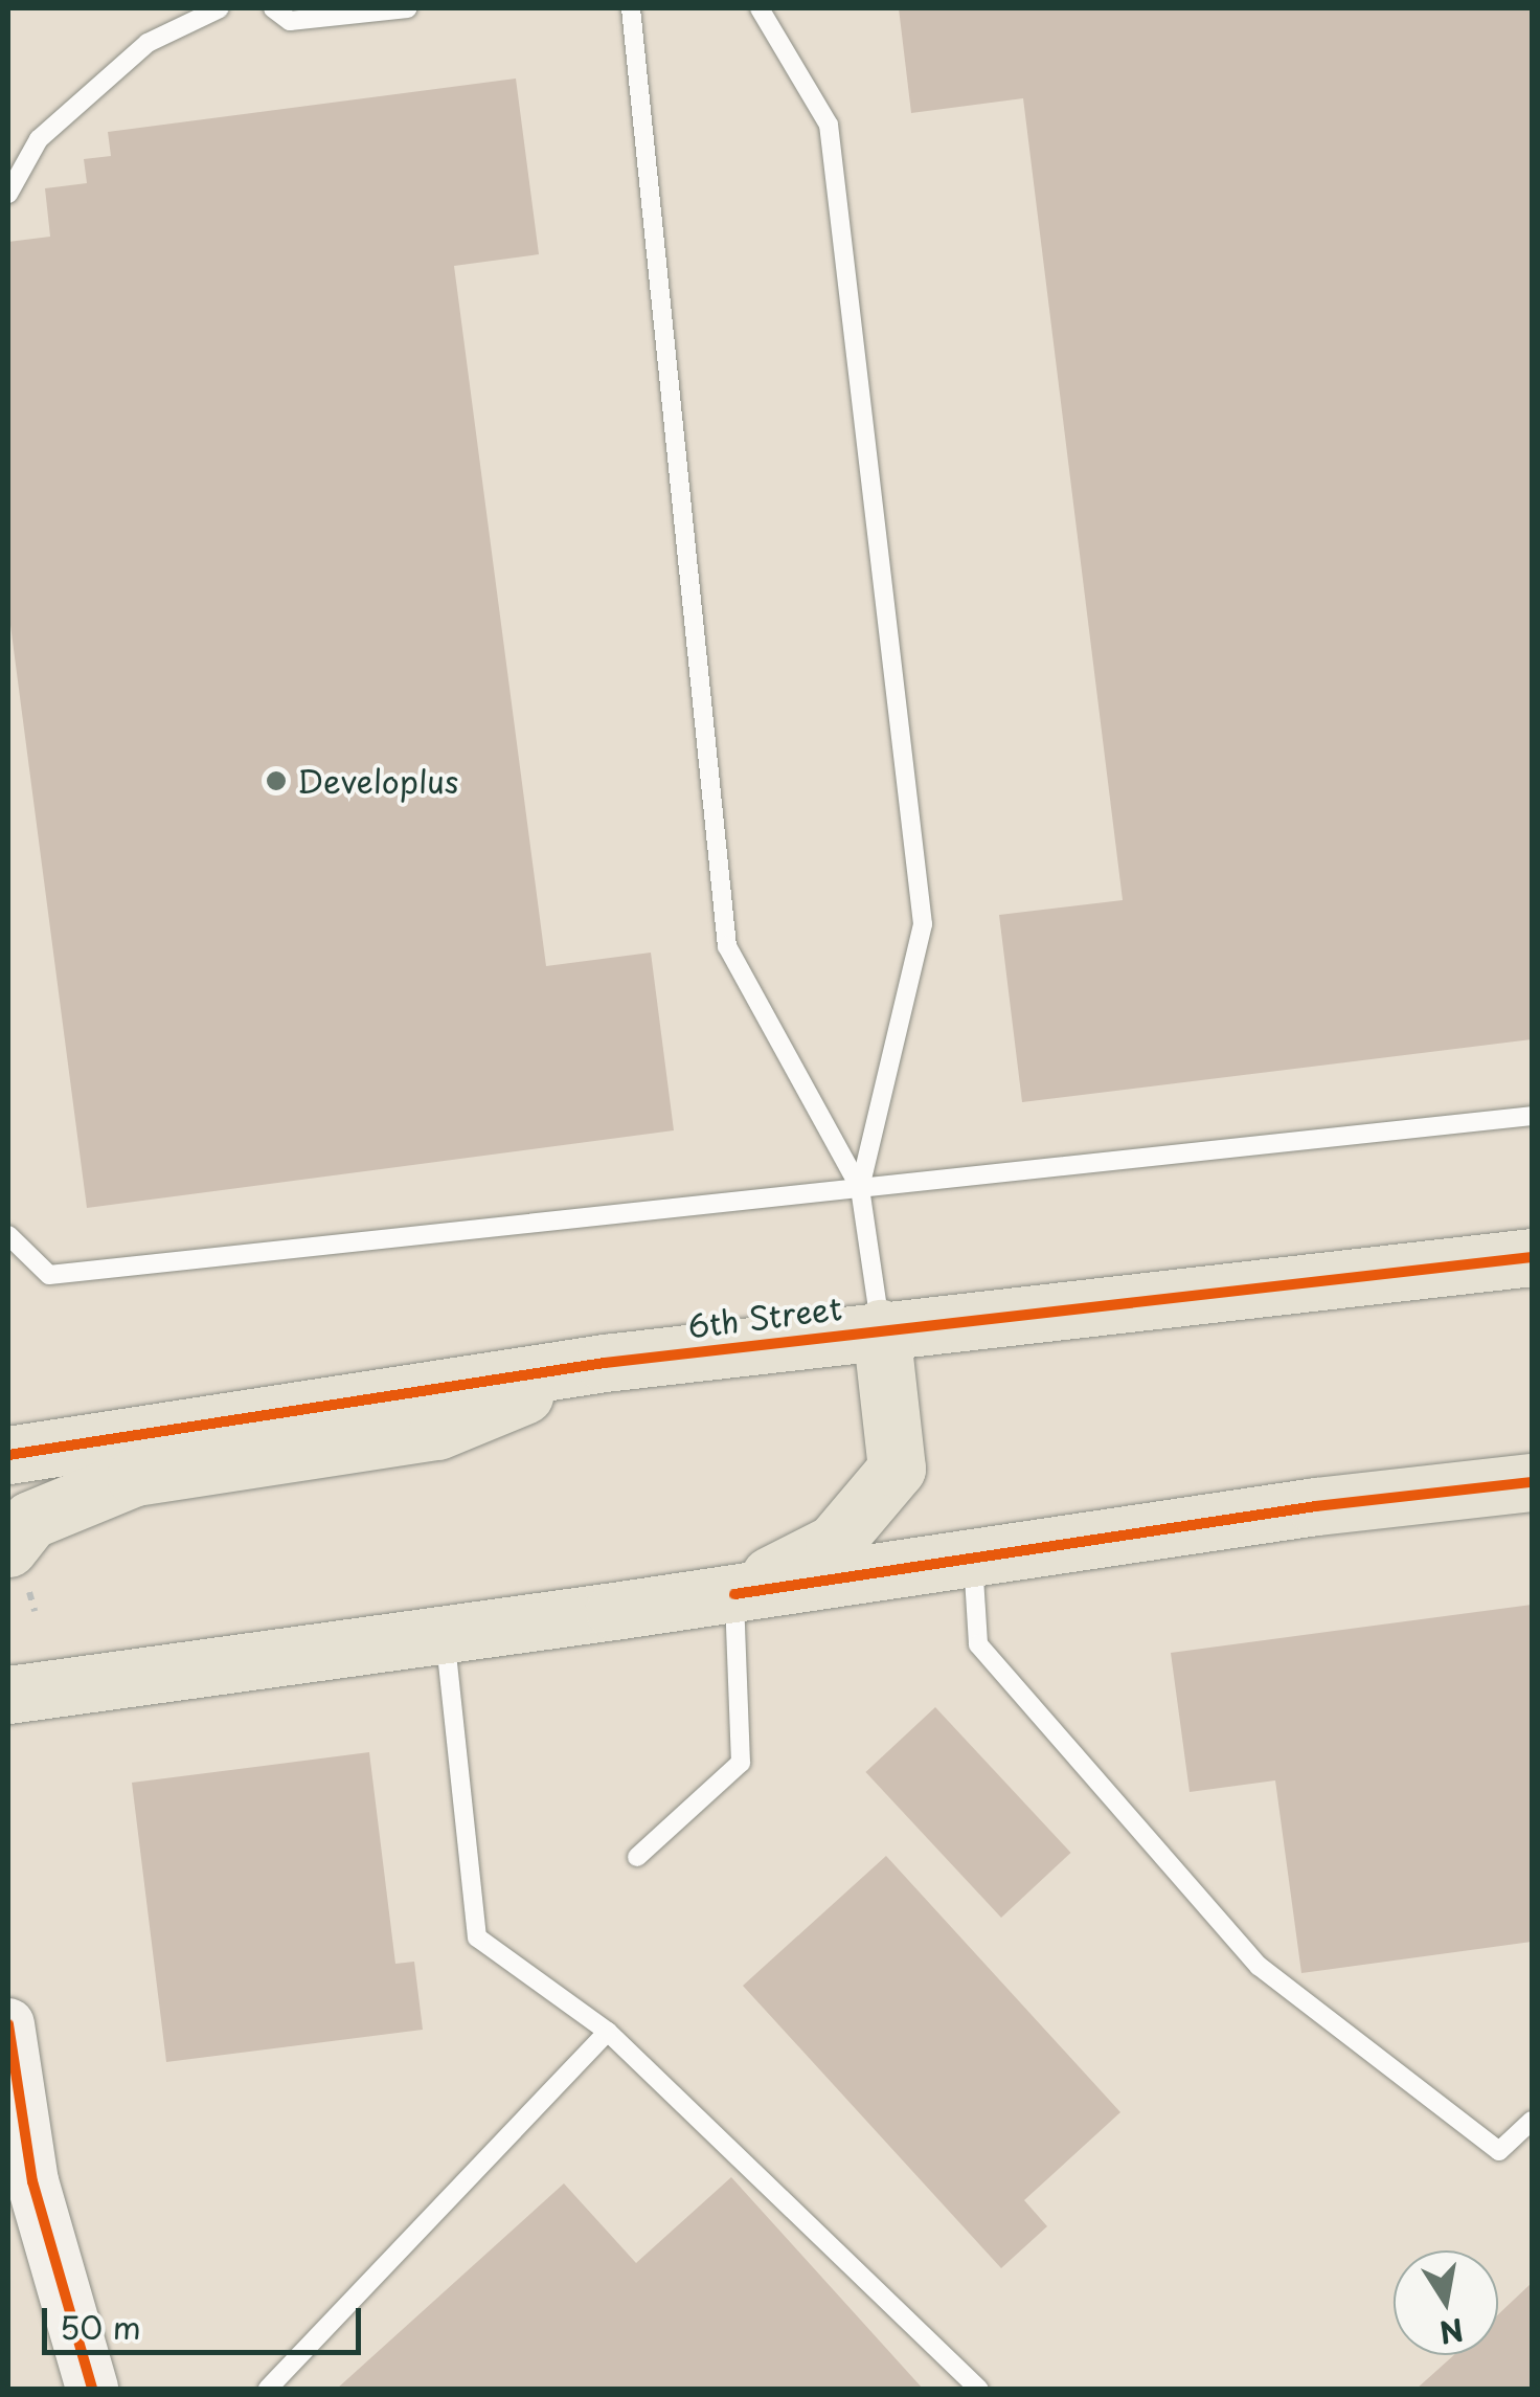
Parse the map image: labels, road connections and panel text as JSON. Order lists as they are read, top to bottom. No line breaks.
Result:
{"streets":{"main road":["6th Street"]},"places":["Developlus"],"scale_bar":"50 m","north":"bottom"}
